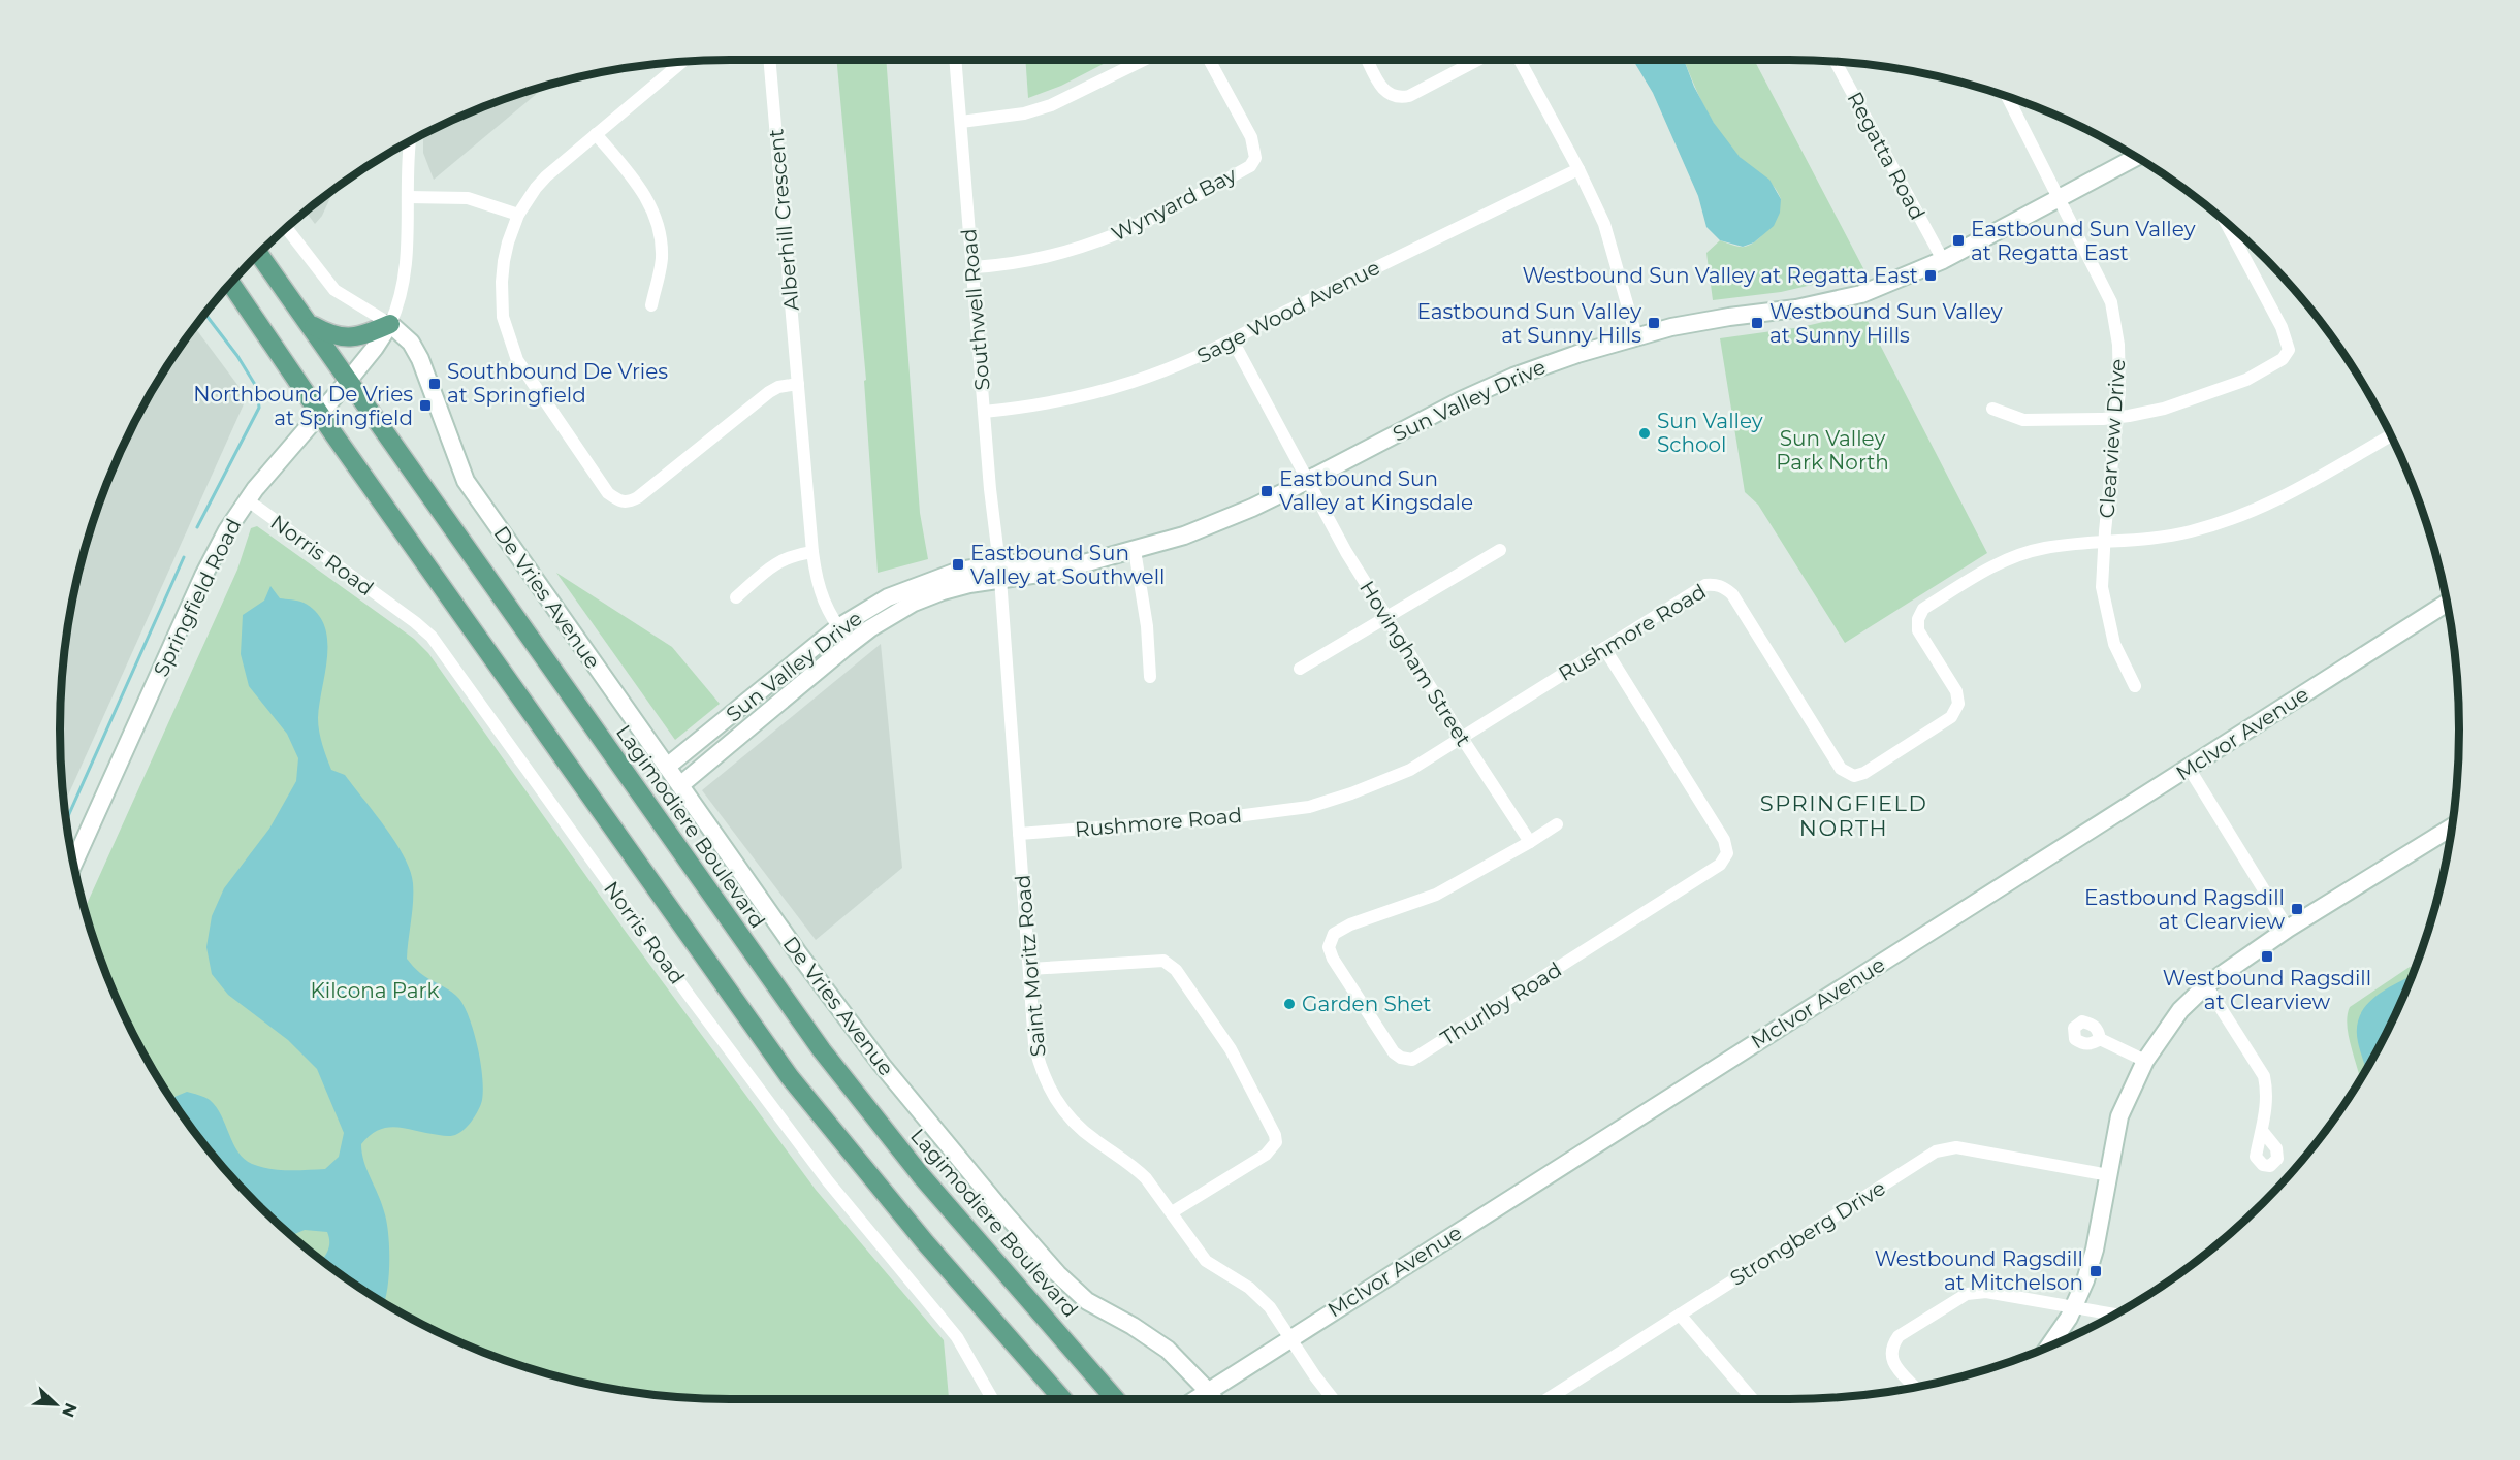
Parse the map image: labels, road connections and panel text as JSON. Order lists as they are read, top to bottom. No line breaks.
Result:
{"streets":{"main road":["Lagimodiere Boulevard"],"street":["Regatta Road","Wynyard Bay","Alberhill Crescent","Southwell Road","Sage Wood Avenue","Sun Valley Drive","Clearview Drive","Norris Road","Springfield Road","De Vries Avenue","Rushmore Road","Hovingham Street","McIvor Avenue","Saint Moritz Road","Thurlby Road","Strongberg Drive"]},"crossings":[["Regatta Road","Sun Valley Drive"],["Wynyard Bay","Southwell Road"],["Alberhill Crescent","Sun Valley Drive"],["Southwell Road","Sage Wood Avenue"],["Southwell Road","Sun Valley Drive"],["Southwell Road","Saint Moritz Road"],["Sage Wood Avenue","Hovingham Street"],["Sun Valley Drive","Clearview Drive"],["Sun Valley Drive","De Vries Avenue"],["Sun Valley Drive","Hovingham Street"],["Sun Valley Drive","Saint Moritz Road"],["Clearview Drive","Rushmore Road"],["Norris Road","Springfield Road"],["Springfield Road","De Vries Avenue"],["Springfield Road","Lagimodiere Boulevard"],["De Vries Avenue","McIvor Avenue"],["Rushmore Road","Hovingham Street"],["Rushmore Road","Saint Moritz Road"],["Rushmore Road","Thurlby Road"],["Hovingham Street","Thurlby Road"],["McIvor Avenue","Saint Moritz Road"]],"districts":["SPRINGFIELD NORTH"],"parks":["Sun Valley Park North","Kilcona Park"],"places":{"transit":["Eastbound Sun Valley at Regatta East","Westbound Sun Valley at Regatta East","Eastbound Sun Valley at Sunny Hills","Westbound Sun Valley at Sunny Hills","Southbound De Vries at Springfield","Northbound De Vries at Springfield","Eastbound Sun Valley at Kingsdale","Eastbound Sun Valley at Southwell","Eastbound Ragsdill at Clearview","Westbound Ragsdill at Clearview","Westbound Ragsdill at Mitchelson"],"other":["Sun Valley School","Garden Shet"]},"north":"bottom right"}
